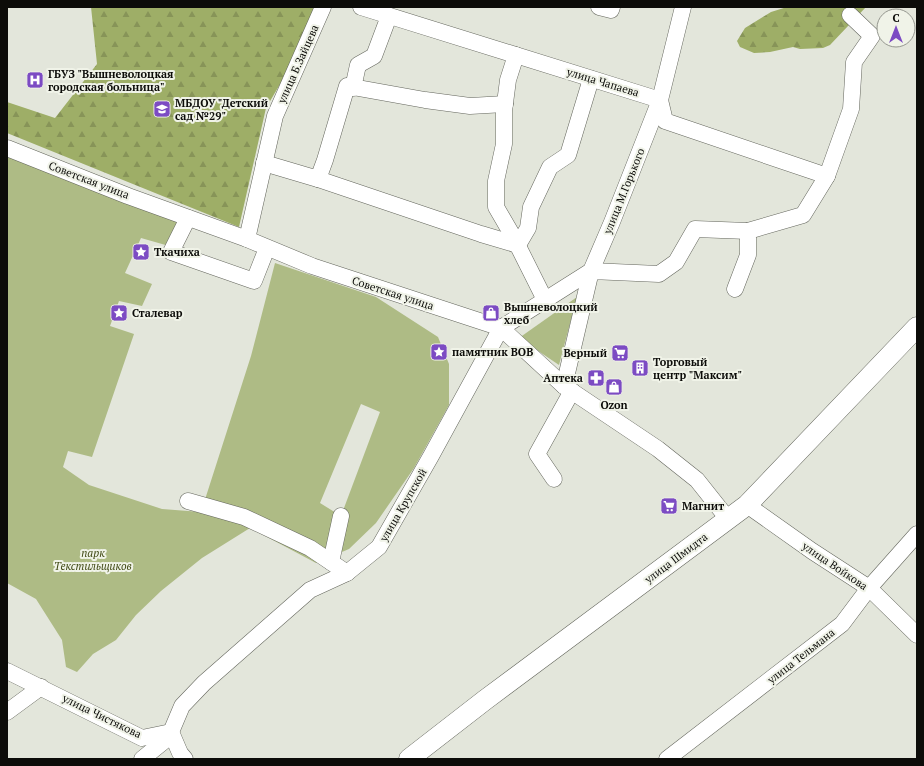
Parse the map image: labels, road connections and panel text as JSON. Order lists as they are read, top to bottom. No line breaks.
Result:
{"streets":{"main road":["улица Шмидта"],"street":["улица Б.Зайцева","улица Чапаева","Советская улица","улица М.Горького","улица Крупской","улица Войкова","улица Тельмана","улица Чистякова"]},"crossings":[["улица Б.Зайцева","Советская улица"],["улица Чапаева","улица М.Горького"],["Советская улица","улица М.Горького"],["Советская улица","улица Крупской"],["Советская улица","улица Шмидта"],["улица Крупской","улица Чистякова"],["улица Шмидта","улица Войкова"],["улица Войкова","улица Тельмана"]],"parks":["парк Текстильщиков"],"places":{"hospital":["ГБУЗ \"Вышневолоцкая городская больница\""],"school or university":["МБДОУ \"Детский сад №29\""],"place":["Ткачиха","Сталевар","памятник ВОВ"],"shop":["Вышневолоцкий хлеб","Ozon"],"supermarket":["Верный","Магнит"],"building":["Торговый центр \"Максим\""],"pharmacy":["Аптека"]},"north":"top"}
